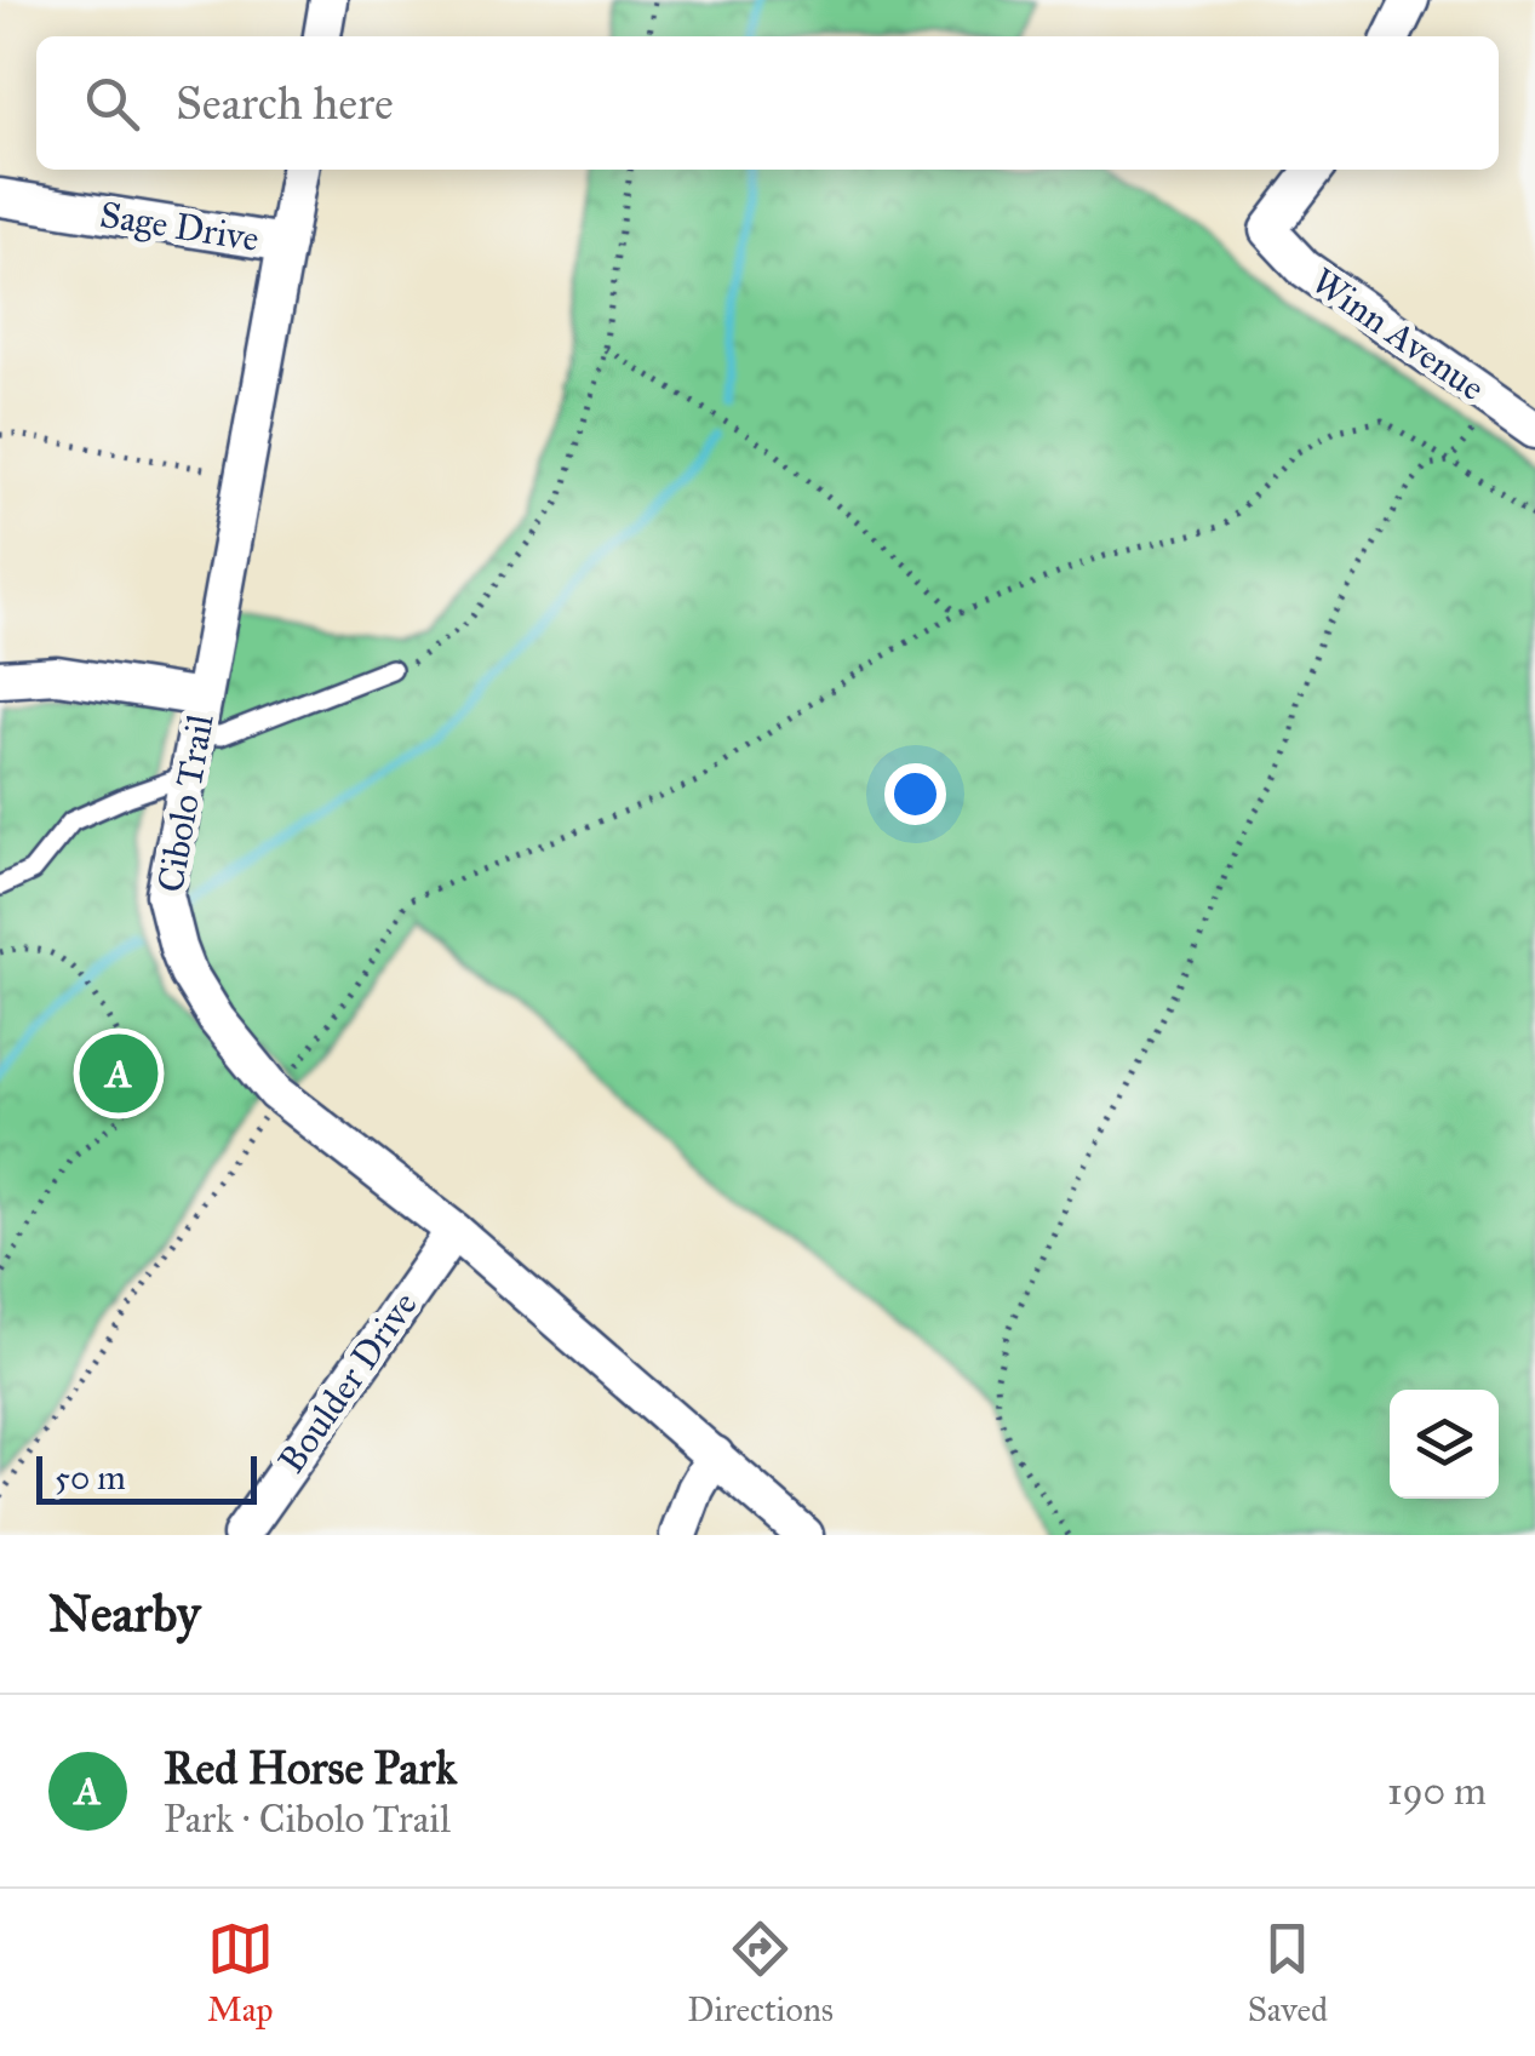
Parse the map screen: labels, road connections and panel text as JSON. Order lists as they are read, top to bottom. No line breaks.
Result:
{"streets":{"street":["Sage Drive","Winn Avenue","Cibolo Trail","Boulder Drive"]},"crossings":[["Sage Drive","Cibolo Trail"],["Cibolo Trail","Boulder Drive"]],"scale_bar":"50 m","page":{"search":"Search here","pins":"A","scale":"50 m","heading":"Nearby","list":[{"mark":"A","name":"Red Horse Park","note":"Park · Cibolo Trail","value":"190 m"}],"nav":["Map","Directions","Saved"]}}
